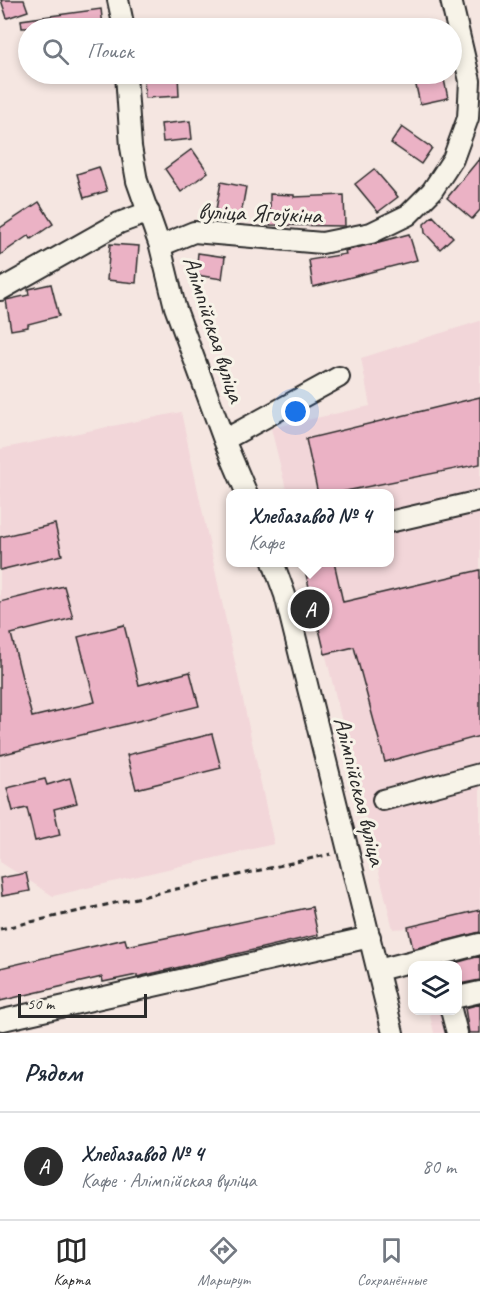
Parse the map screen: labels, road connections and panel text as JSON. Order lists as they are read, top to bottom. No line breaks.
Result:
{"streets":{"street":["вуліца Ягоўкіна","Алімпійская вуліца"]},"crossings":[["вуліца Ягоўкіна","Алімпійская вуліца"]],"scale_bar":"50 m","page":{"search":"Поиск","popup":["Хлебазавод № 4","Кафе"],"pins":"A","scale":"50 m","heading":"Рядом","list":[{"mark":"A","name":"Хлебазавод № 4","note":"Кафе · Алімпійская вуліца","value":"80 m"}],"nav":["Карта","Маршрут","Сохранённые"]}}
